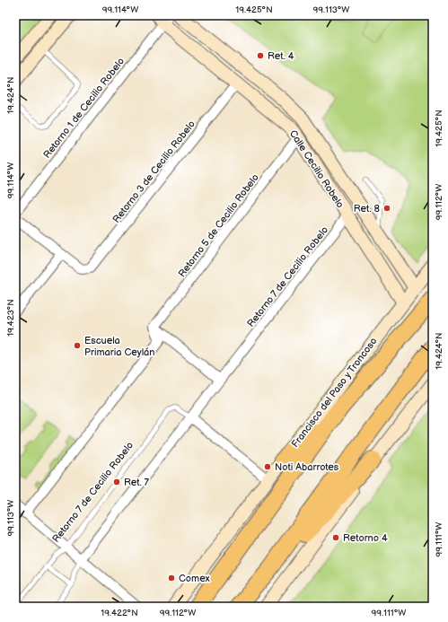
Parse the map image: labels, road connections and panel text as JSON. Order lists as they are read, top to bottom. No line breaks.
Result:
{"streets":{"highway":["Francisco del Paso y Troncoso"],"street":["Retorno 1 de Cecilio Robelo","Calle Cecilio Robelo","Retorno 3 de Cecilio Robelo","Retorno 5 de Cecilio Robelo","Retorno 7 de Cecilio Robelo"]},"crossings":[["Retorno 1 de Cecilio Robelo","Calle Cecilio Robelo"],["Calle Cecilio Robelo","Retorno 3 de Cecilio Robelo"],["Calle Cecilio Robelo","Retorno 5 de Cecilio Robelo"],["Calle Cecilio Robelo","Retorno 7 de Cecilio Robelo"],["Calle Cecilio Robelo","Francisco del Paso y Troncoso"]],"places":["Ret. 4","Ret. 8","Escuela Primaria Ceylán","Noti Abarrotes","Ret. 7","Retorno 4","Comex"],"coordinates":["99.114°W","19.425°N","99.113°W","19.424°N","99.112°W","19.423°N","99.111°W","19.422°N"]}
